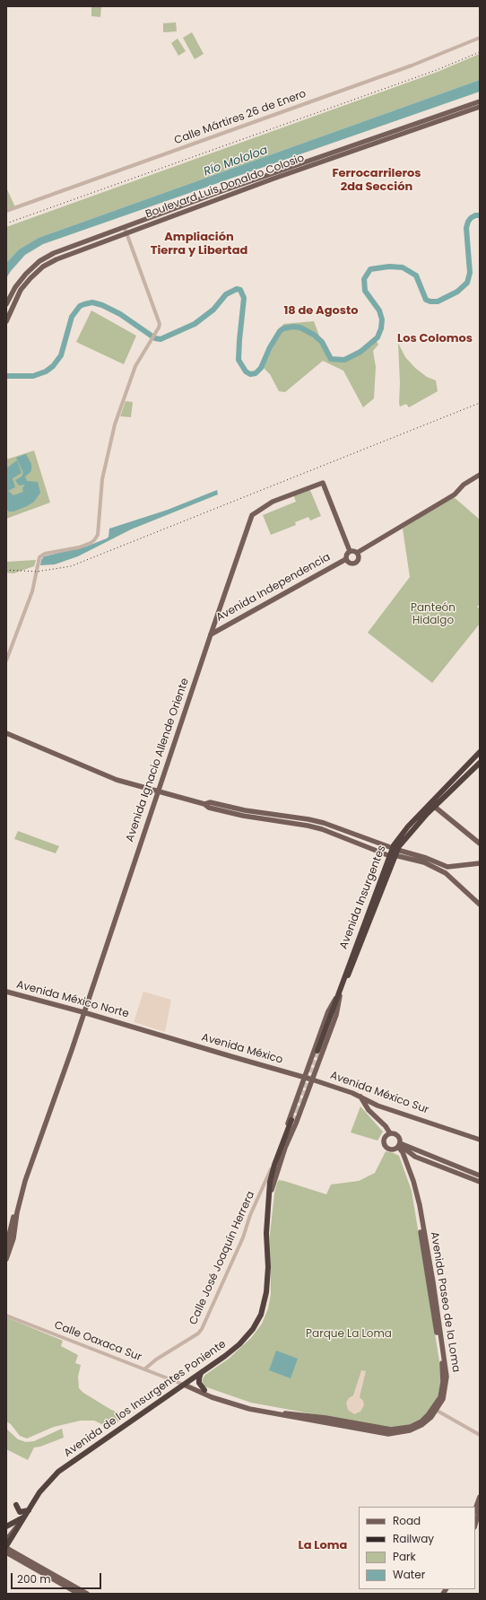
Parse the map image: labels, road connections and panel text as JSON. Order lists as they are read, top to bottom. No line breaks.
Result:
{"streets":{"highway":["Avenida Insurgentes","Avenida de los Insurgentes Poniente"],"main road":["Boulevard Luis Donaldo Colosio","Avenida Independencia","Avenida Ignacio Allende Oriente","Avenida México Norte","Avenida México","Avenida México Sur","Avenida Paseo de la Loma"],"street":["Calle Mártires 26 de Enero","Calle José Joaquín Herrera","Calle Oaxaca Sur"]},"crossings":[["Avenida Independencia","Avenida Ignacio Allende Oriente"],["Avenida Ignacio Allende Oriente","Avenida México Norte"],["Avenida Insurgentes","Avenida México"],["Avenida Insurgentes","Avenida México Sur"],["Avenida Insurgentes","Avenida de los Insurgentes Poniente"],["Avenida México Norte","Avenida México"],["Avenida México","Avenida México Sur"],["Calle José Joaquín Herrera","Calle Oaxaca Sur"],["Avenida Paseo de la Loma","Calle Oaxaca Sur"],["Avenida Paseo de la Loma","Avenida de los Insurgentes Poniente"],["Calle Oaxaca Sur","Avenida de los Insurgentes Poniente"]],"districts":["Ferrocarrileros 2da Sección","Ampliación Tierra y Libertad","18 de Agosto","Los Colomos","La Loma"],"water":["Río Mololoa"],"parks":["Panteón Hidalgo","Parque La Loma"],"legend":["Road","Railway","Park","Water"],"scale_bar":"200 m"}
